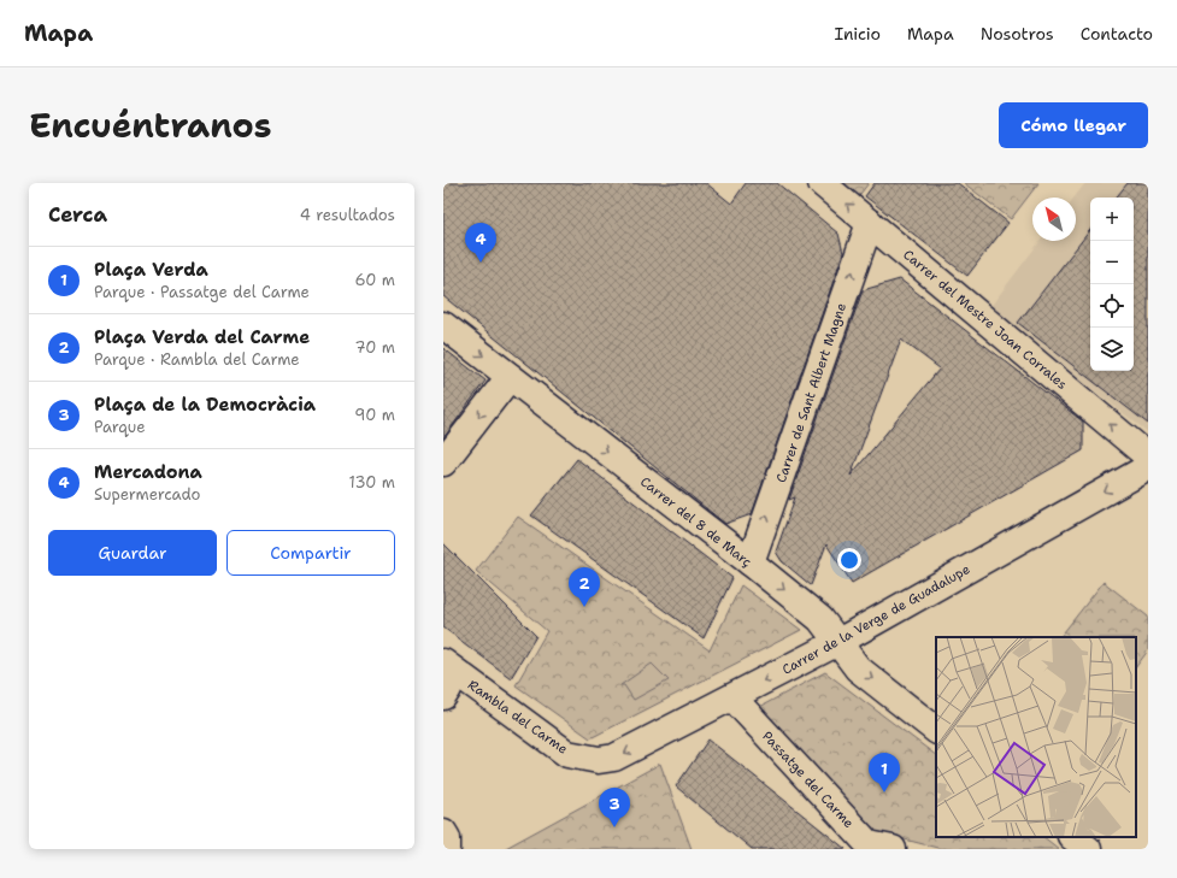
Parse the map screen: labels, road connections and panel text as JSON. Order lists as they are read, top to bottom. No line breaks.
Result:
{"streets":{"street":["Carrer del Mestre Joan Corrales","Carrer de Sant Albert Magne","Carrer del 8 de Març","Carrer de la Verge de Guadalupe","Rambla del Carme","Passatge del Carme"]},"crossings":[["Carrer del Mestre Joan Corrales","Carrer de Sant Albert Magne"],["Carrer de Sant Albert Magne","Carrer del 8 de Març"],["Carrer del 8 de Març","Carrer de la Verge de Guadalupe"],["Carrer de la Verge de Guadalupe","Rambla del Carme"],["Carrer de la Verge de Guadalupe","Passatge del Carme"]],"one_way":["Carrer del Mestre Joan Corrales","Carrer de Sant Albert Magne","Carrer del 8 de Març","Carrer de la Verge de Guadalupe"],"north":"top left","page":{"header":"Mapa","nav":["Inicio","Mapa","Nosotros","Contacto"],"title":"Encuéntranos","buttons":["Cómo llegar",["Guardar","Compartir"]],"heading":["Cerca","4 resultados"],"map_buttons":["+","−"],"pins":["4","2","1","3"],"list":[{"mark":"1","name":"Plaça Verda","note":"Parque · Passatge del Carme","value":"60 m"},{"mark":"2","name":"Plaça Verda del Carme","note":"Parque · Rambla del Carme","value":"70 m"},{"mark":"3","name":"Plaça de la Democràcia","note":"Parque","value":"90 m"},{"mark":"4","name":"Mercadona","note":"Supermercado","value":"130 m"}]}}
